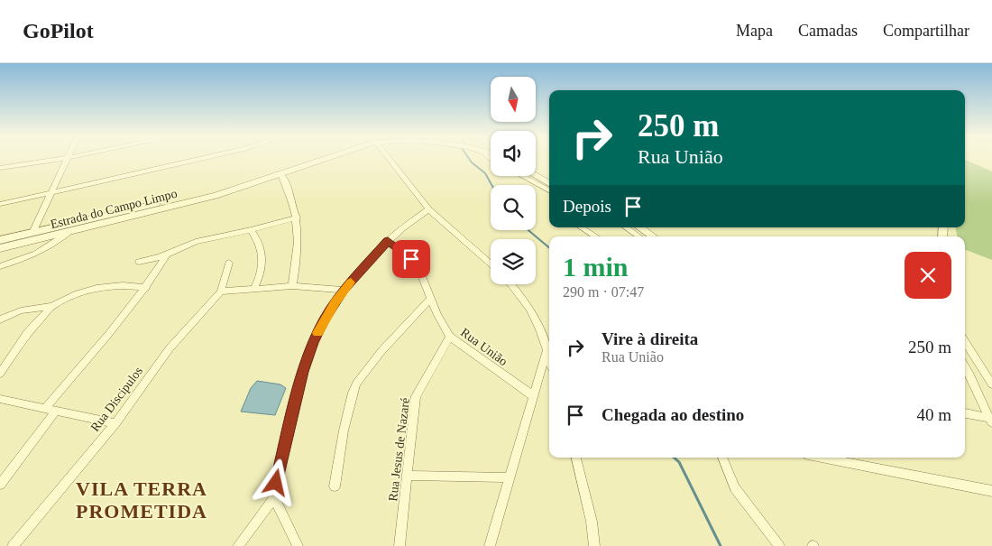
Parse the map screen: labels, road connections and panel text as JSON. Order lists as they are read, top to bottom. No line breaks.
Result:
{"streets":{"street":["Estrada do Campo Limpo","Rua União","Rua Discipulos","Rua Jesus de Nazaré"]},"crossings":[["Rua União","Rua Jesus de Nazaré"]],"districts":["VILA TERRA PROMETIDA"],"north":"bottom","page":{"header":"GoPilot","nav":["Mapa","Camadas","Compartilhar"],"turn":["250 m","Rua União"],"then":"Depois","heading":["1 min","290 m · 07:47"],"list":[{"name":"Vire à direita","note":"Rua União","value":"250 m"},{"name":"Chegada ao destino","value":"40 m"}]}}
